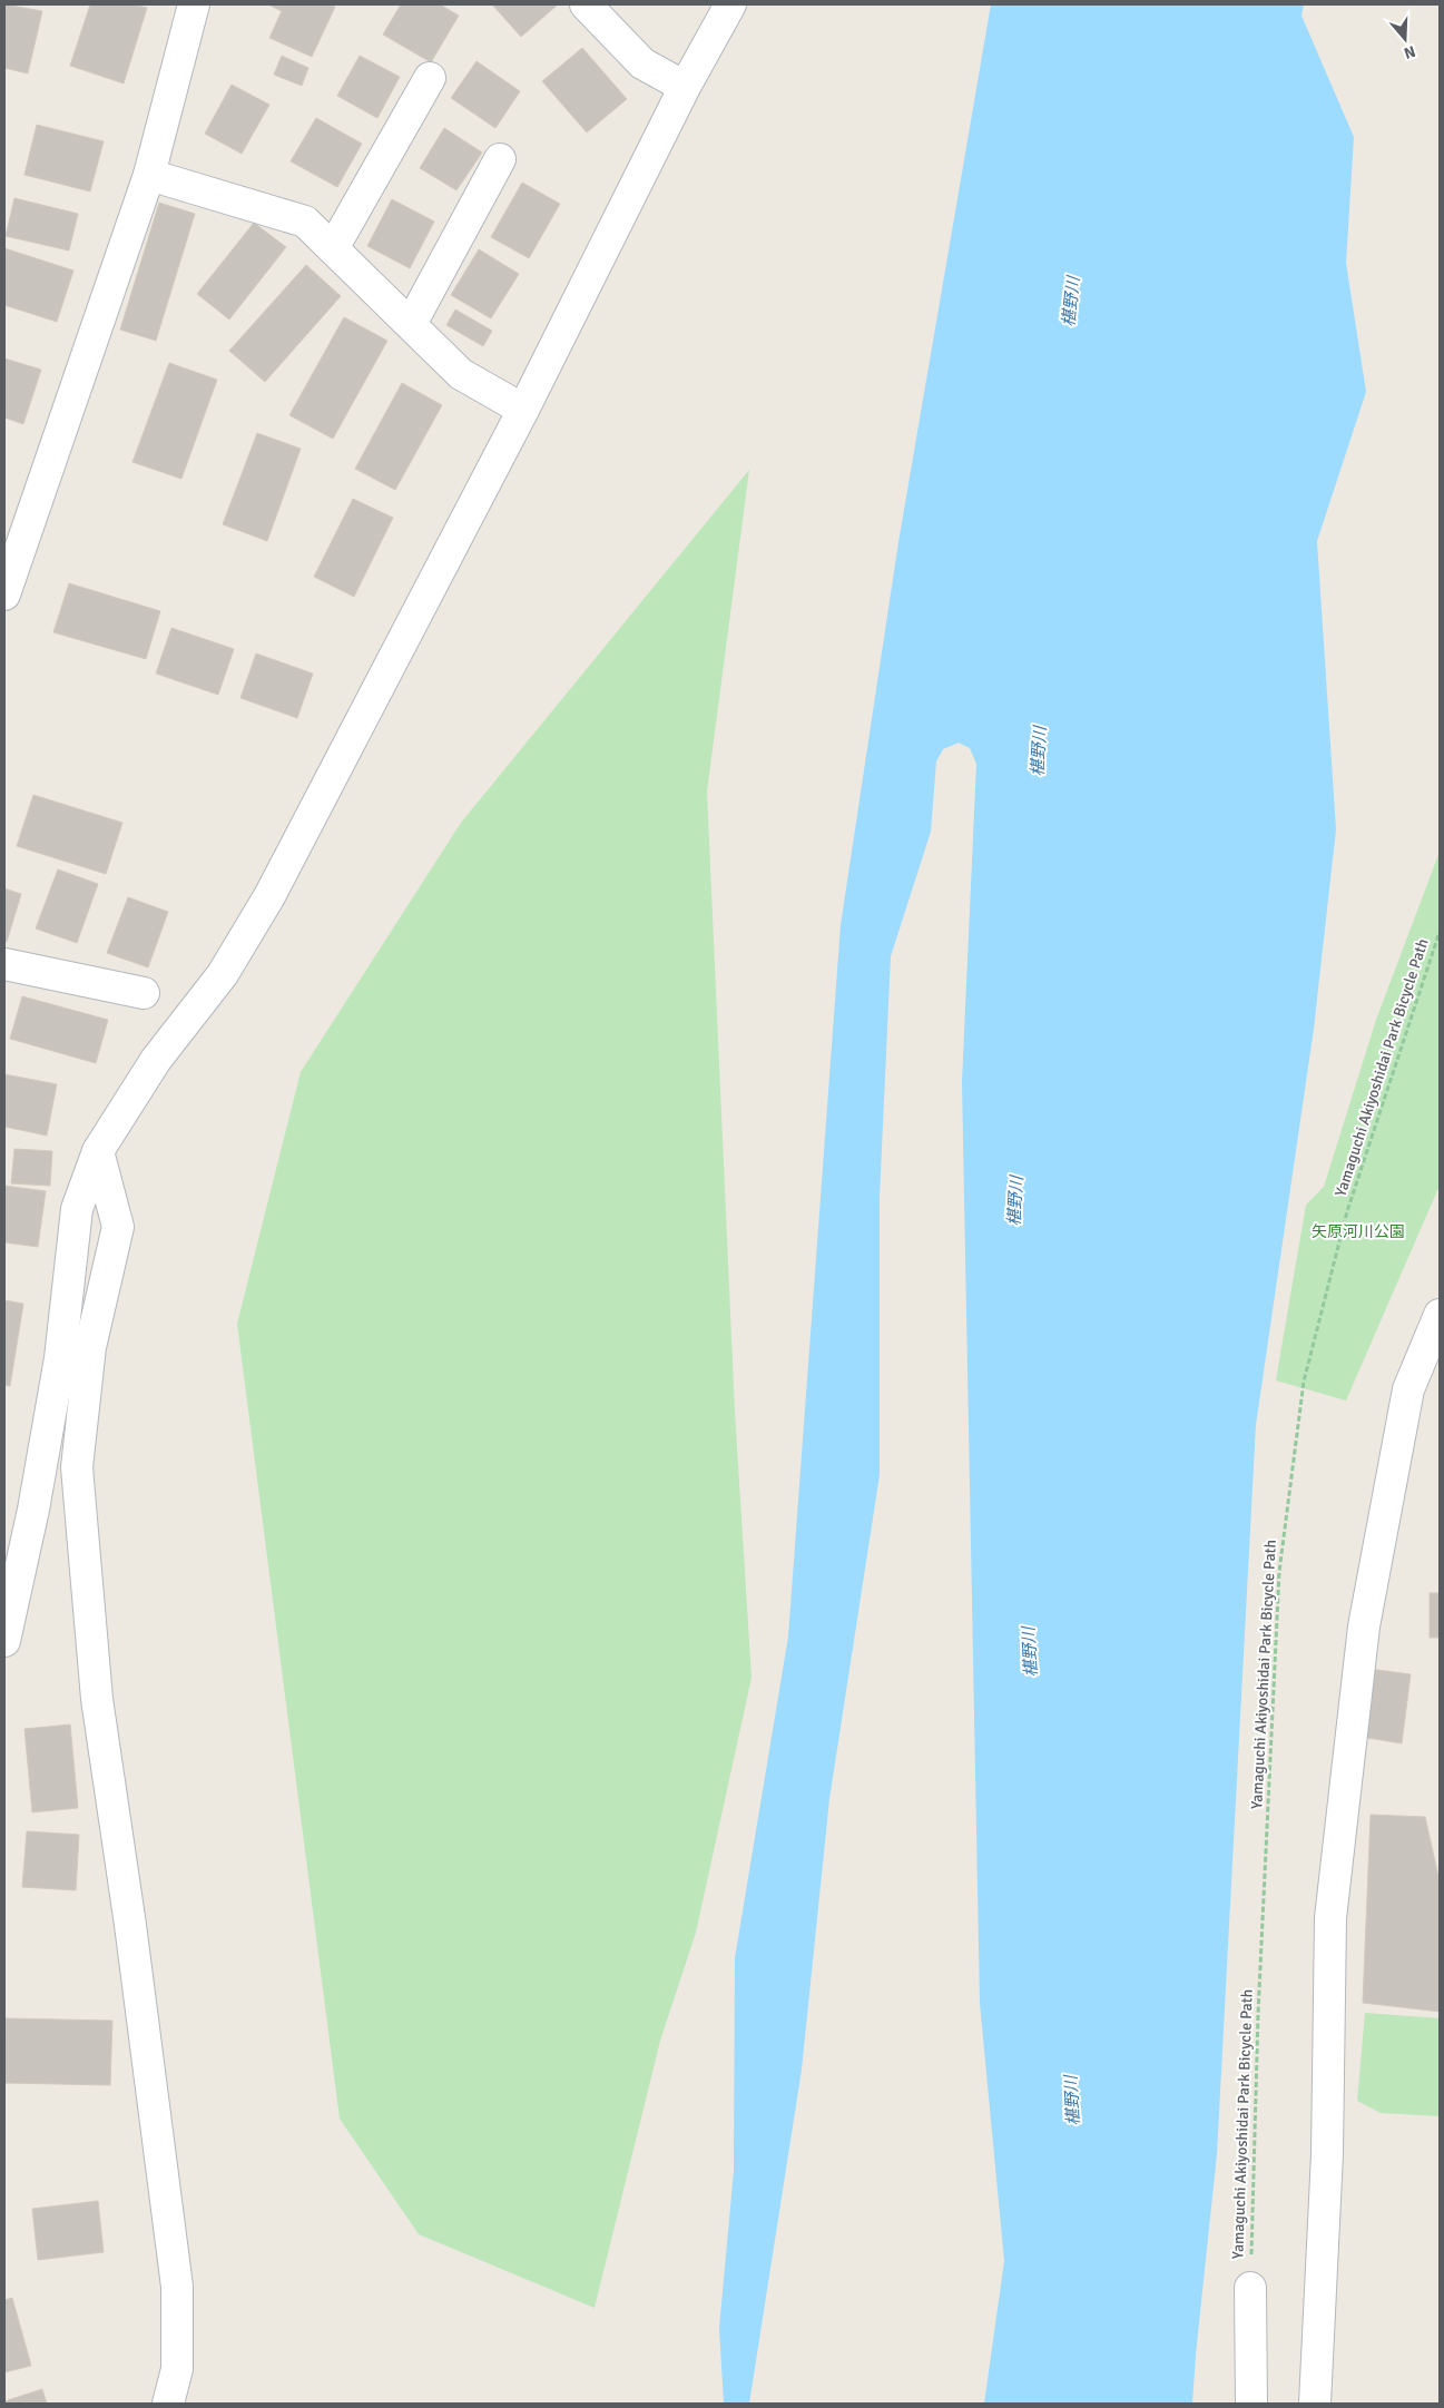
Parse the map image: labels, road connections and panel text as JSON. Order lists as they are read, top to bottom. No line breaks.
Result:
{"streets":{"path":["Yamaguchi Akiyoshidai Park Bicycle Path"]},"water":["椹野川"],"parks":["矢原河川公園"],"north":"bottom"}
